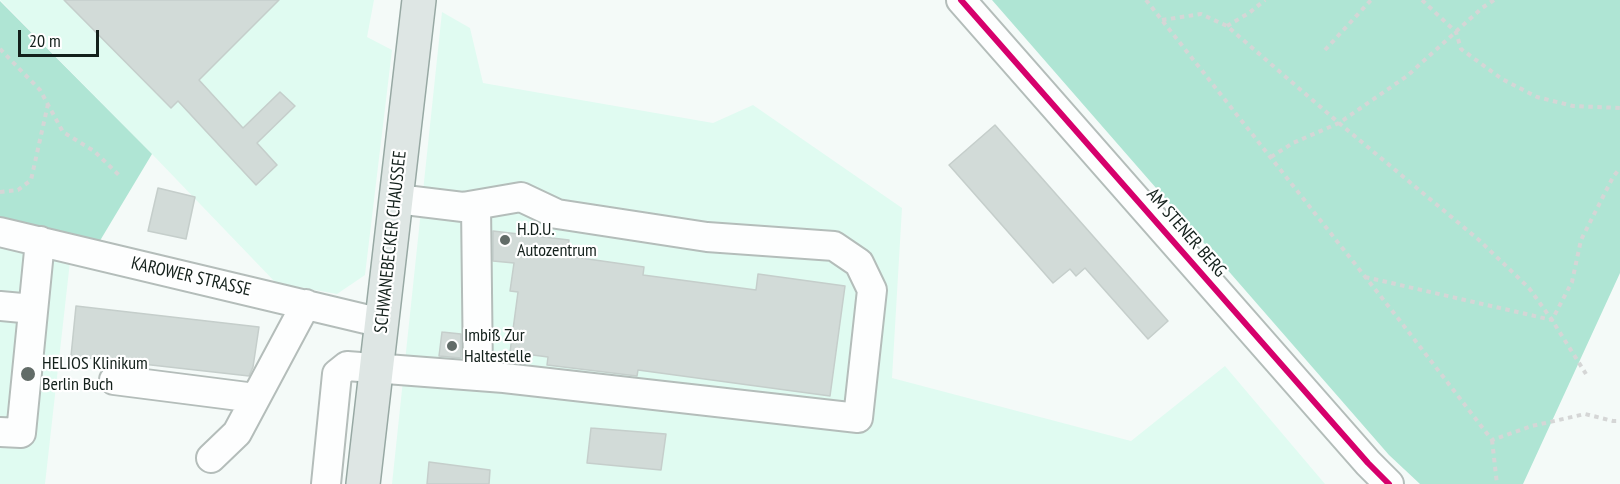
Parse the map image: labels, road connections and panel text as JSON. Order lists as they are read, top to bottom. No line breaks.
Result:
{"streets":{"main road":["SCHWANEBECKER CHAUSSEE"],"street":["AM STENER BERG","KAROWER STRASSE"]},"crossings":[["SCHWANEBECKER CHAUSSEE","KAROWER STRASSE"]],"places":["H.D.U. Autozentrum","Imbiß Zur Haltestelle","HELIOS Klinikum Berlin Buch"],"scale_bar":"20 m"}
